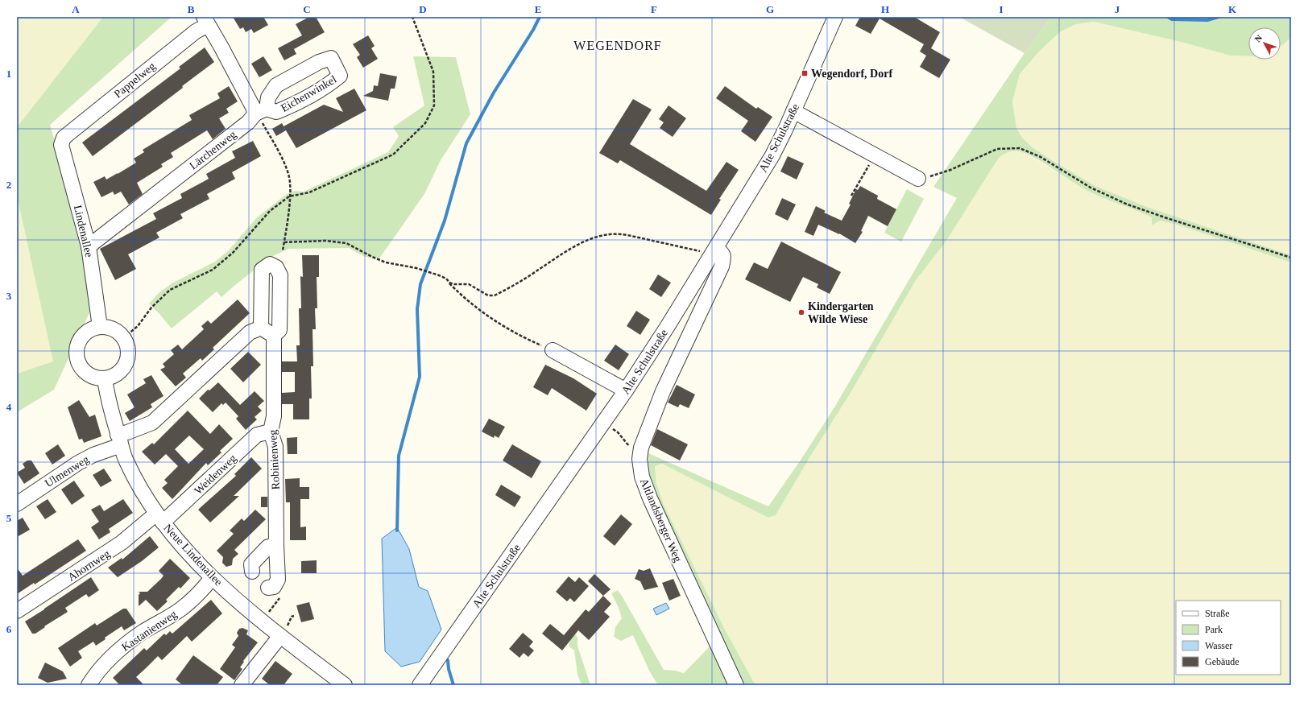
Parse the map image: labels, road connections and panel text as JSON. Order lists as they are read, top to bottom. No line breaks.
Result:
{"streets":{"street":["Pappelweg","Eichenwinkel","Alte Schulstraße","Lärchenweg","Lindenallee","Robinienweg","Ulmenweg","Weidenweg","Altlandsberger Weg","Neue Lindenallee","Ahornweg","Kastanienweg"]},"crossings":[["Pappelweg","Lindenallee"],["Eichenwinkel","Lärchenweg"],["Alte Schulstraße","Altlandsberger Weg"],["Lärchenweg","Lindenallee"],["Lindenallee","Neue Lindenallee"],["Robinienweg","Weidenweg"],["Ulmenweg","Neue Lindenallee"],["Weidenweg","Neue Lindenallee"],["Weidenweg","Ahornweg"],["Neue Lindenallee","Ahornweg"],["Neue Lindenallee","Kastanienweg"]],"districts":["WEGENDORF"],"places":{"transit":["Wegendorf, Dorf"],"other":["Kindergarten Wilde Wiese"]},"legend":["Straße","Park","Wasser","Gebäude"],"north":"top left","grid":{"columns":["A","B","C","D","E","F","G","H","I","J","K"],"rows":["1","2","3","4","5","6"]}}
